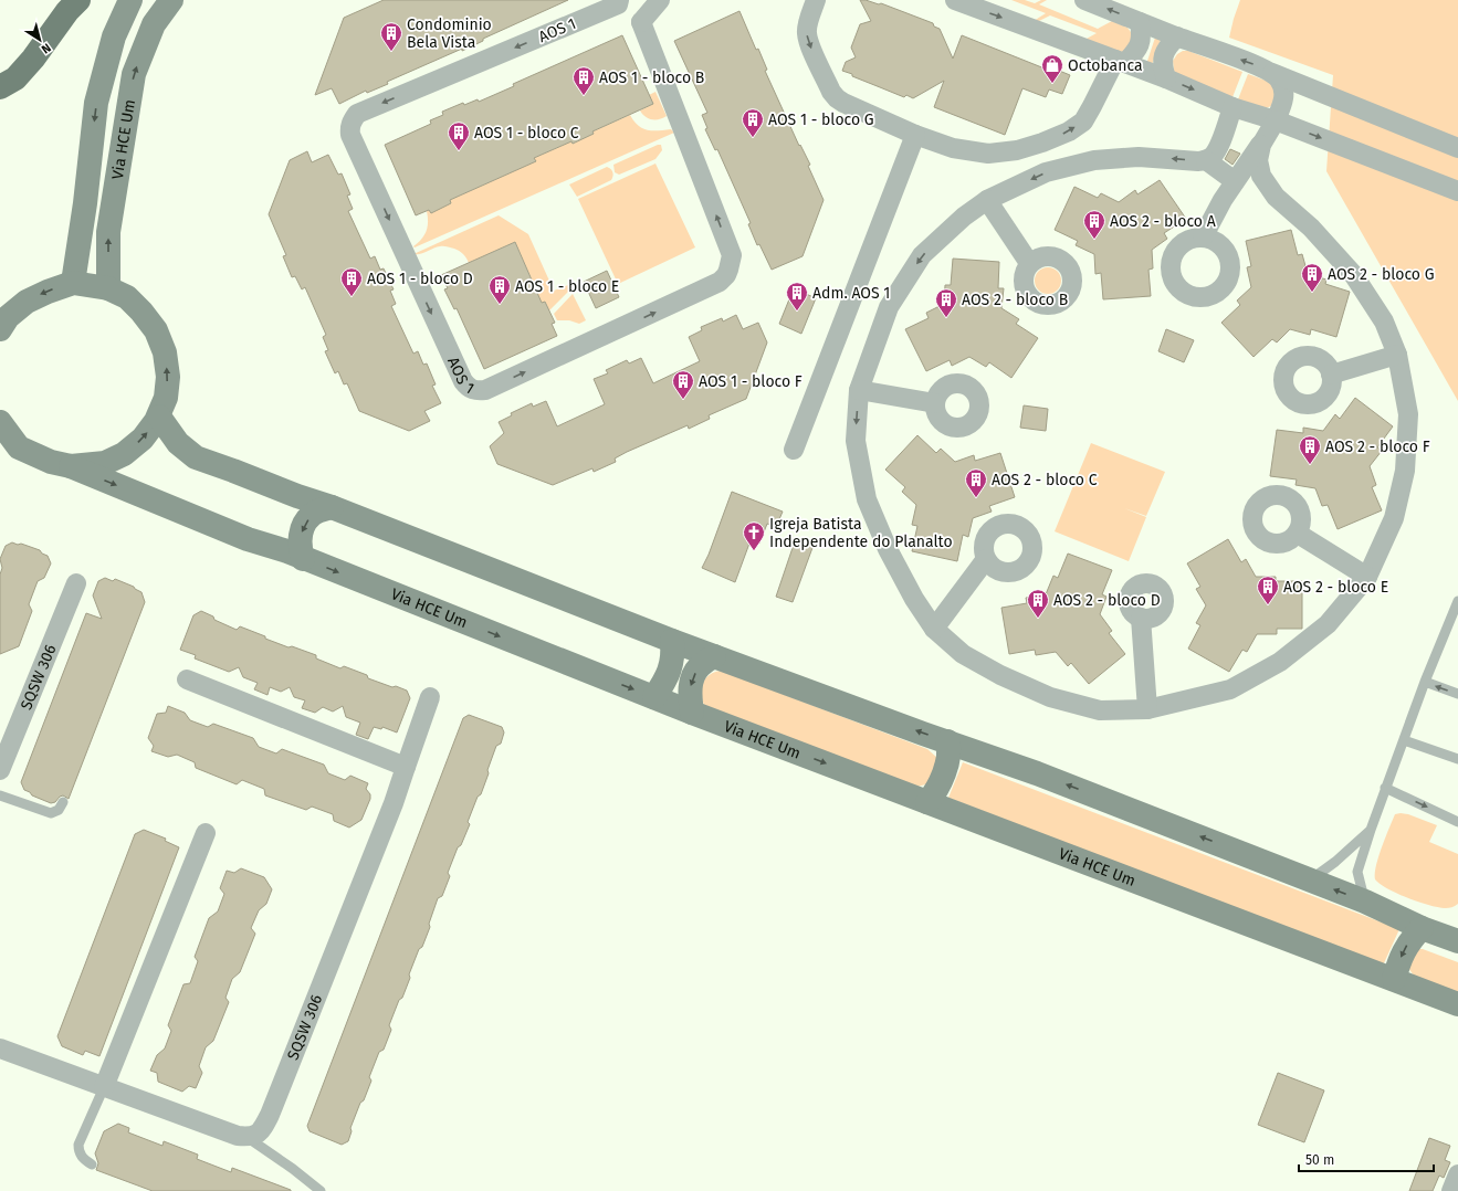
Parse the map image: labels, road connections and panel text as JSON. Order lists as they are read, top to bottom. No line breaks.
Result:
{"streets":{"main road":["Via HCE Um"],"street":["AOS 1","SQSW 306"]},"places":{"building":["Condominio Bela Vista","AOS 1 - bloco B","AOS 1 - bloco G","AOS 1 - bloco C","AOS 2 - bloco A","AOS 2 - bloco G","AOS 1 - bloco D","AOS 1 - bloco E","Adm. AOS 1","AOS 2 - bloco B","AOS 1 - bloco F","AOS 2 - bloco F","AOS 2 - bloco C","AOS 2 - bloco E","AOS 2 - bloco D"],"shop":["Octobanca"],"church":["Igreja Batista Independente do Planalto"]},"scale_bar":"50 m","north":"bottom right"}
